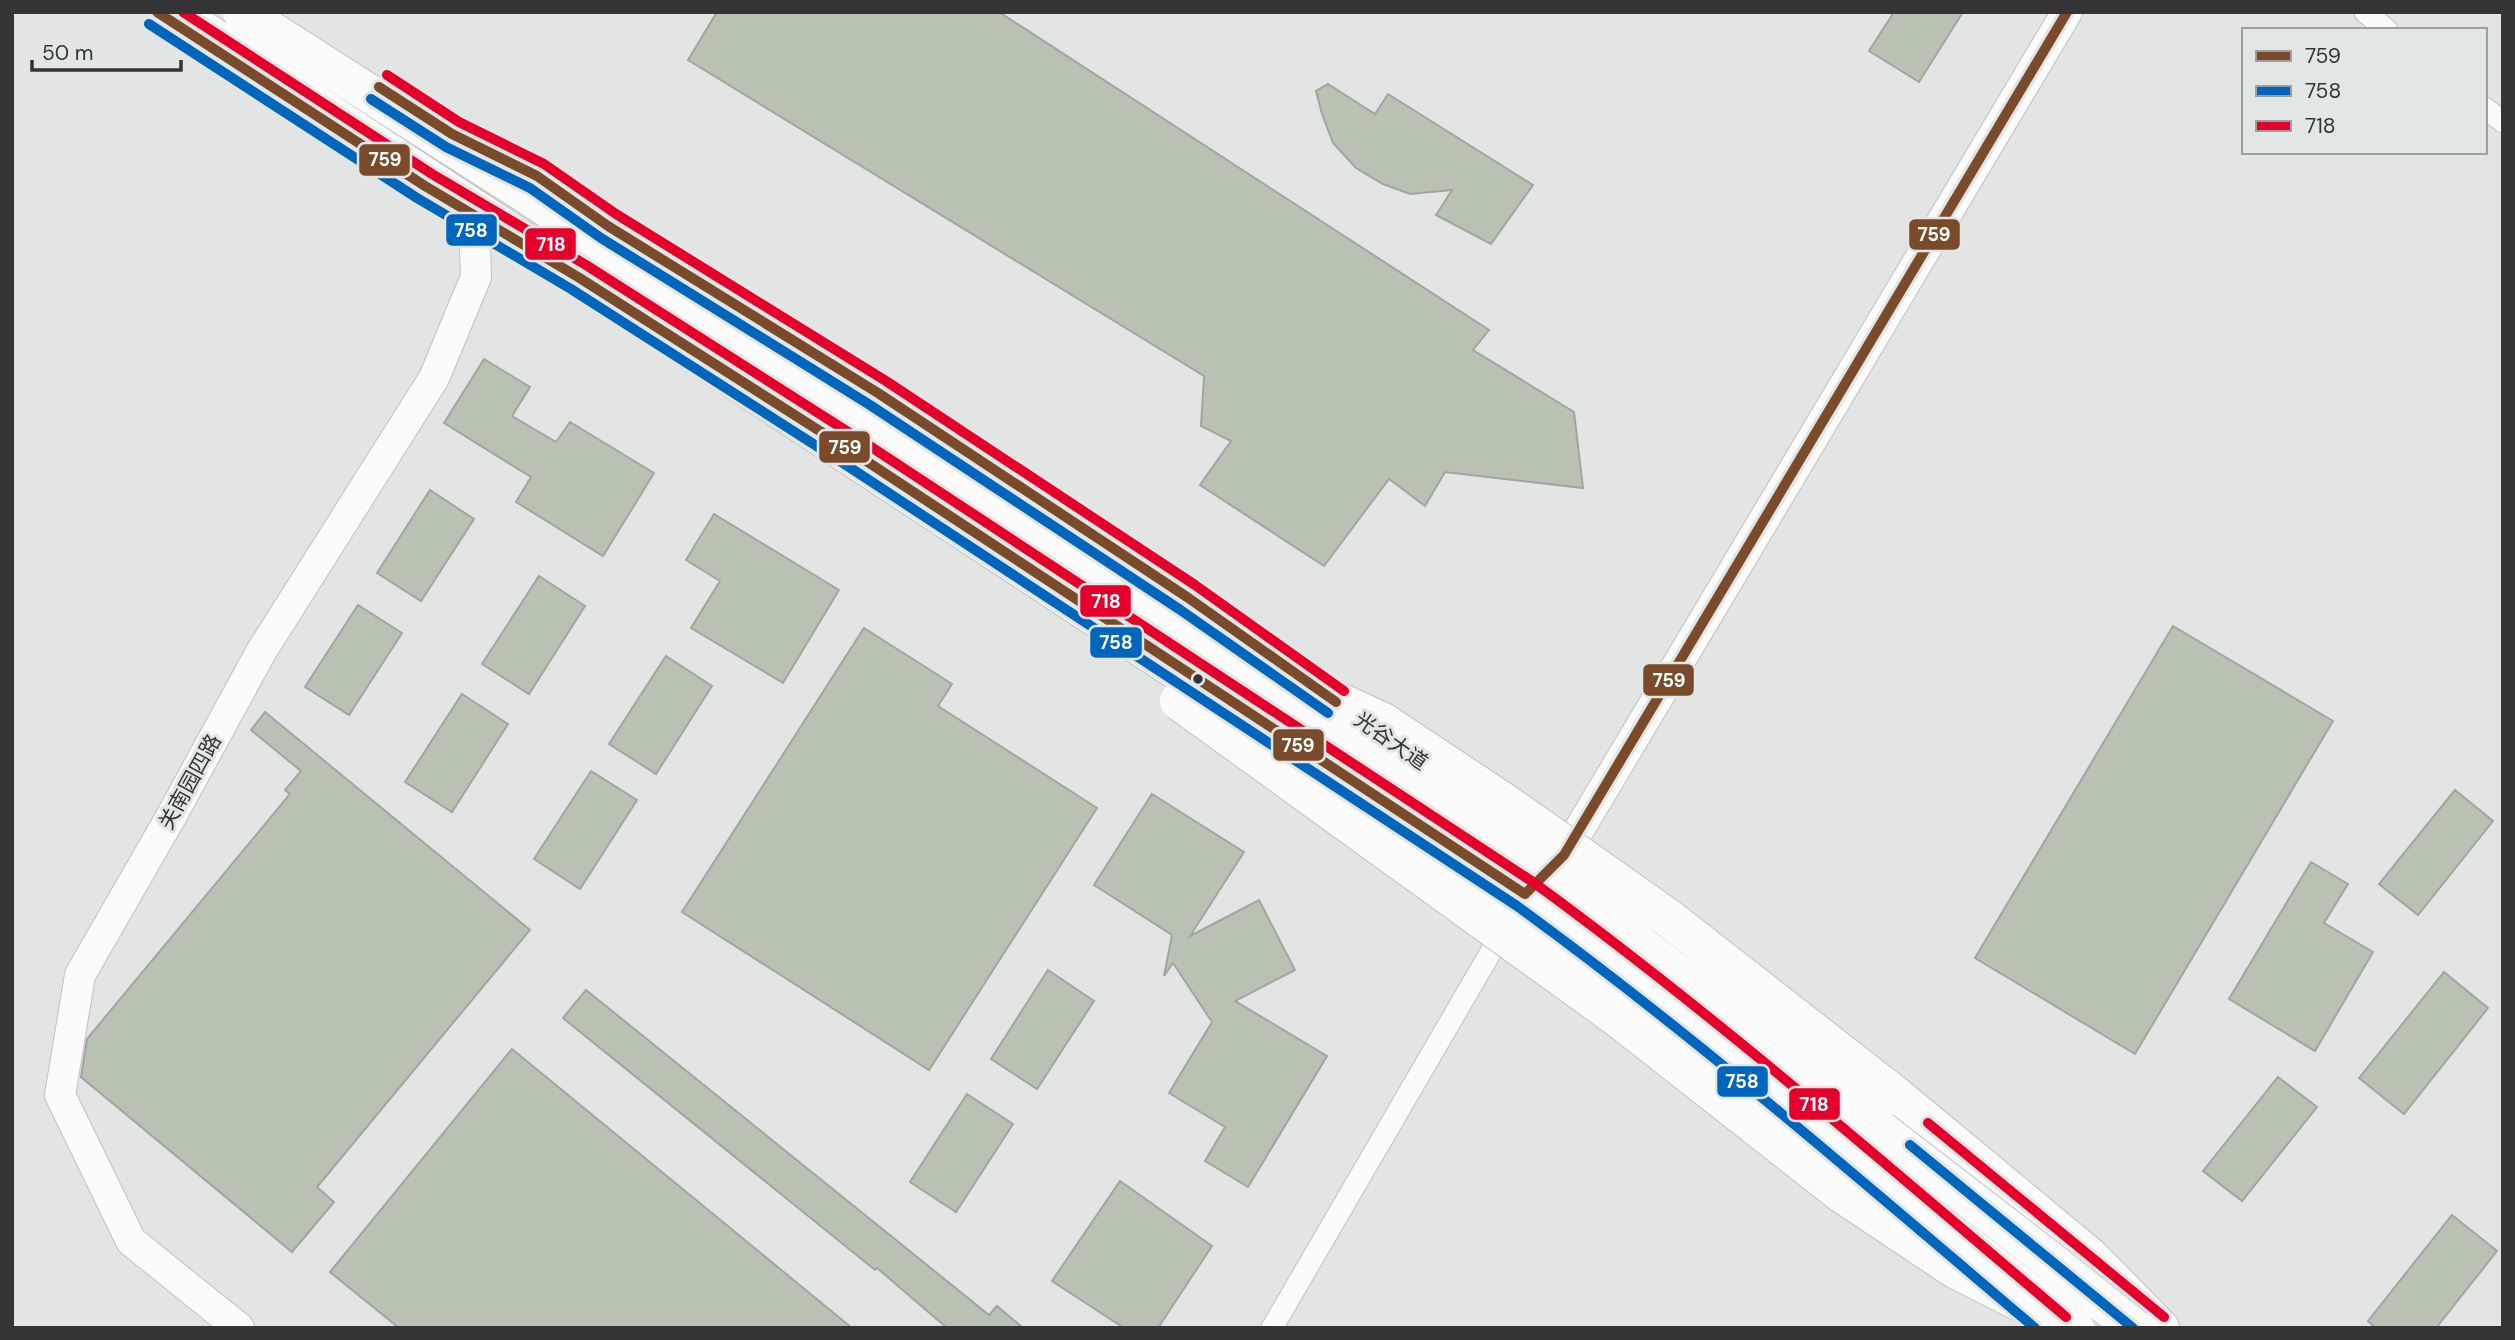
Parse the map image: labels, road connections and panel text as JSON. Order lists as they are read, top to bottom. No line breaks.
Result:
{"streets":{"main road":["光谷大道","关南园四路"]},"lines":["transit line 759","transit line 718","transit line 758"],"legend":["759","758","718"],"scale_bar":"50 m"}
